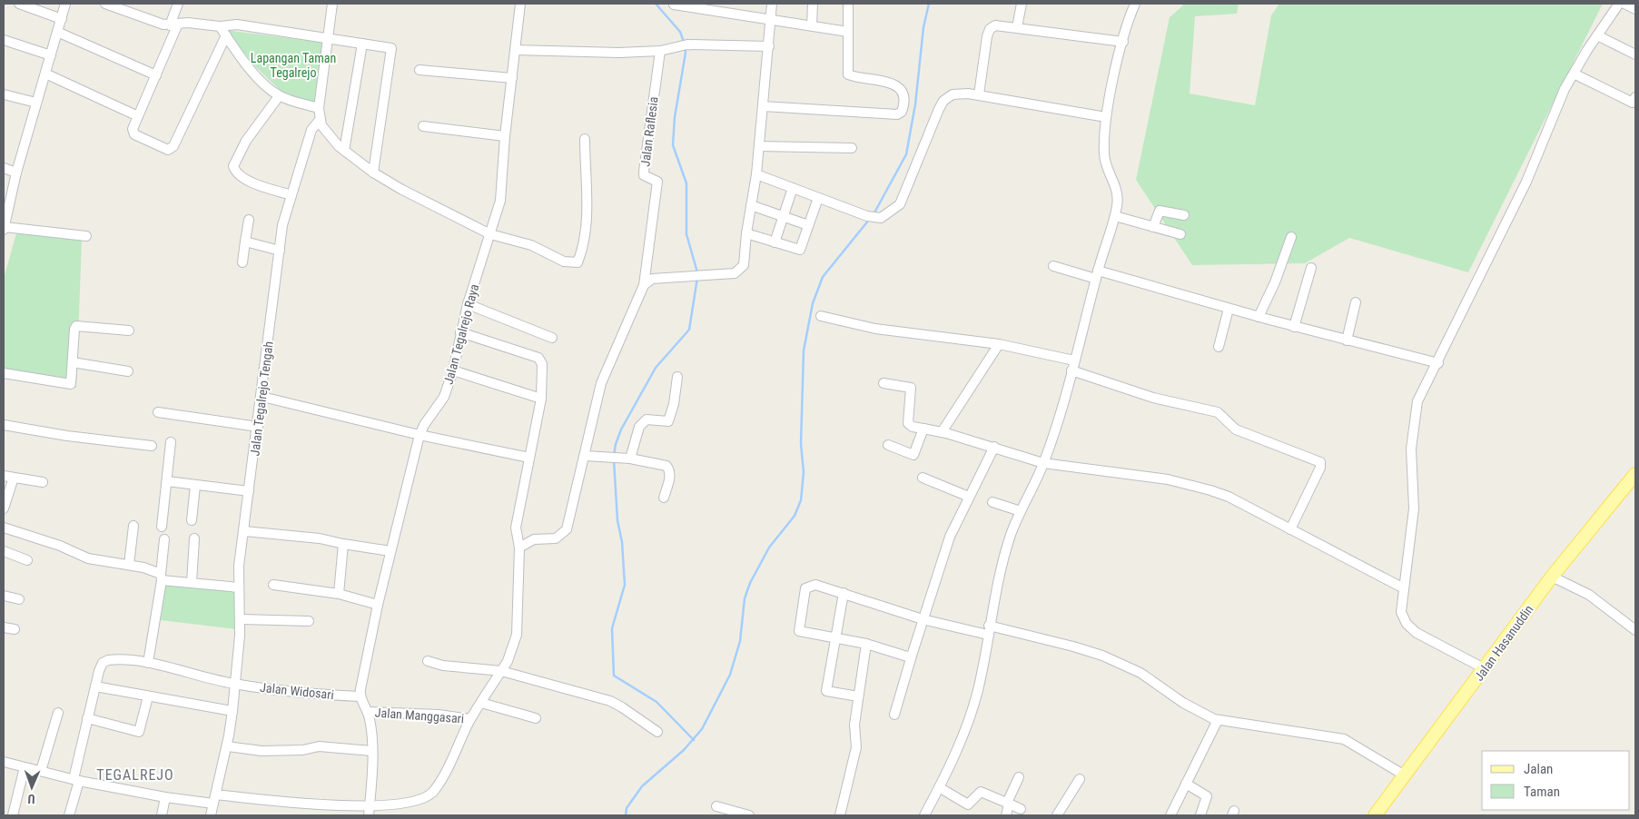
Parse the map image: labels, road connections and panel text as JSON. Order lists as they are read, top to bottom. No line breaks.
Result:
{"streets":{"main road":["Jalan Hasanuddin"],"street":["Jalan Raflesia","Jalan Tegalrejo Raya","Jalan Tegalrejo Tengah","Jalan Widosari","Jalan Manggasari"]},"crossings":[["Jalan Tegalrejo Raya","Jalan Widosari"],["Jalan Tegalrejo Tengah","Jalan Widosari"]],"districts":["TEGALREJO"],"parks":["Lapangan Taman Tegalrejo"],"legend":["Jalan","Taman"],"north":"bottom"}
